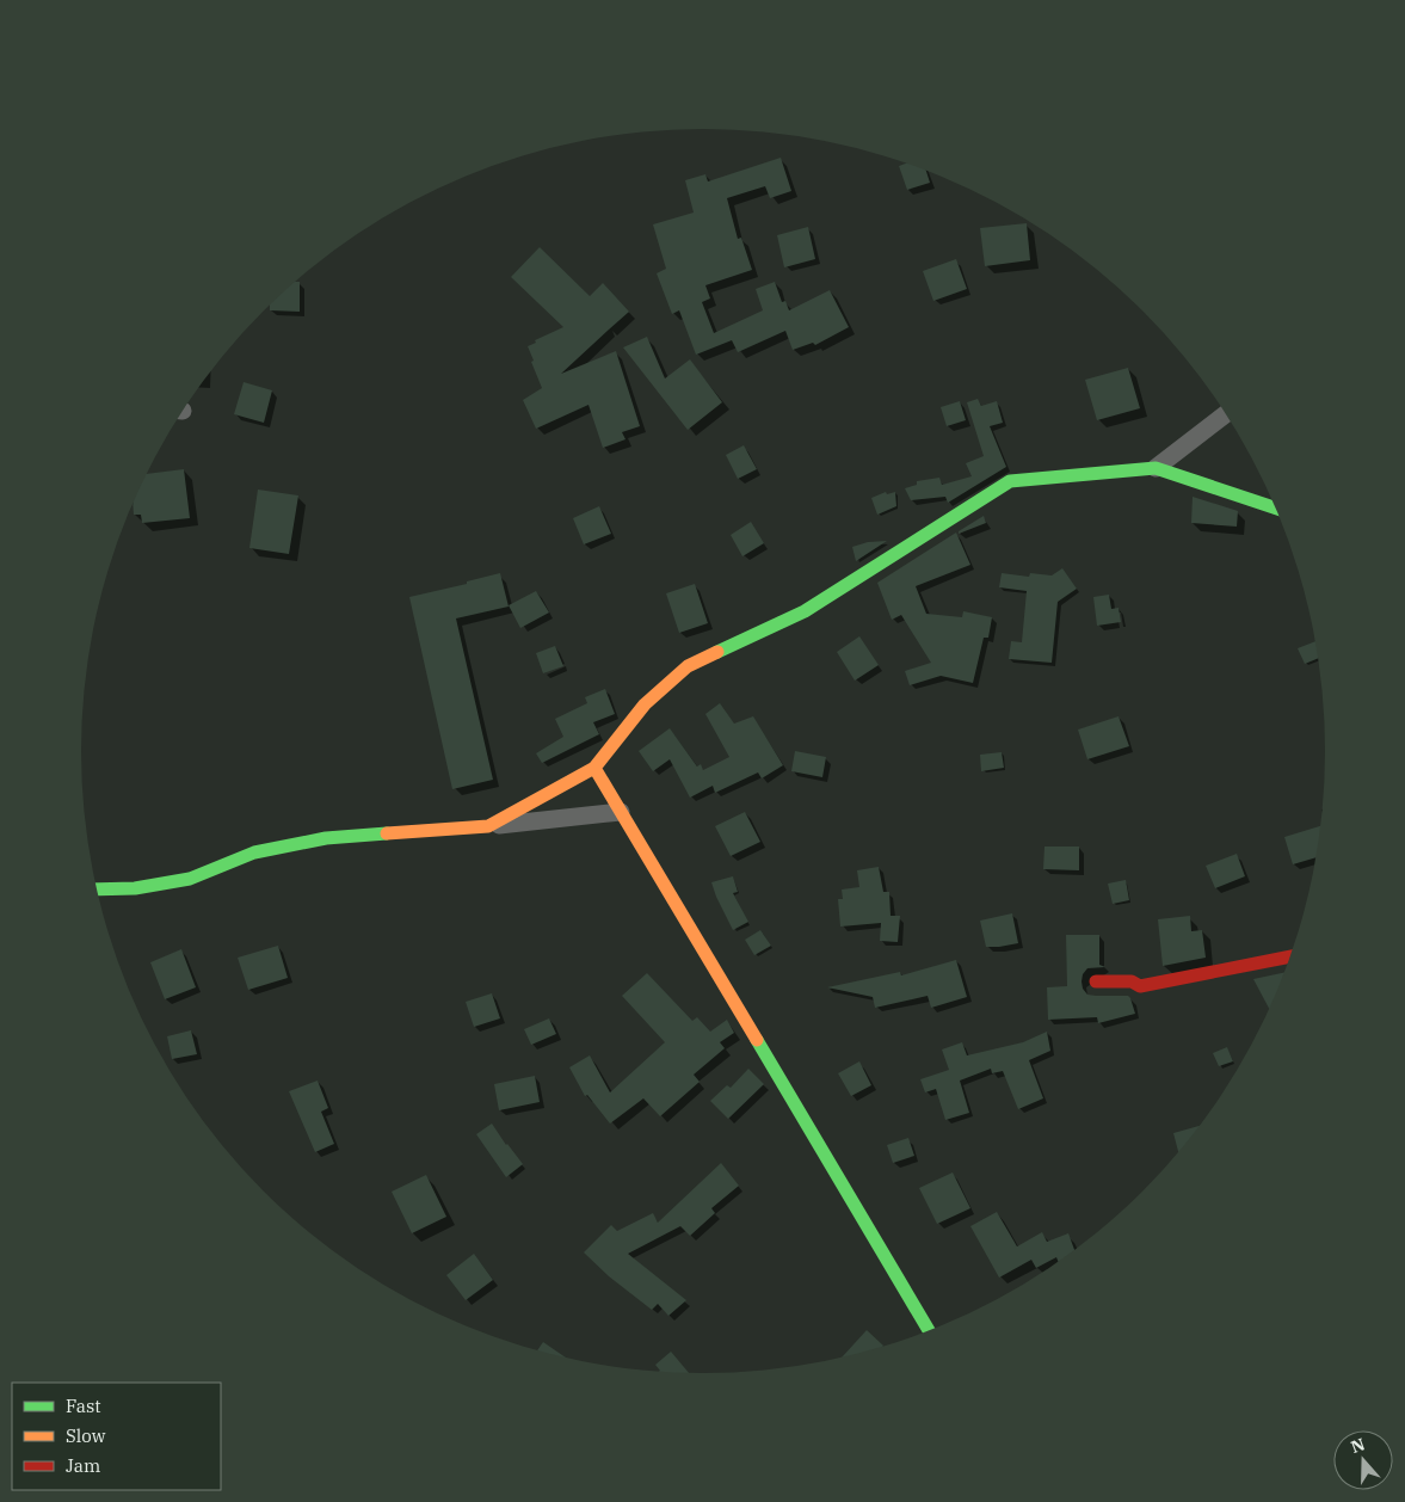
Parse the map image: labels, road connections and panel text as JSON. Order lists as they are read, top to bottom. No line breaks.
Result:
{"legend":["Fast","Slow","Jam"],"north":"top"}
